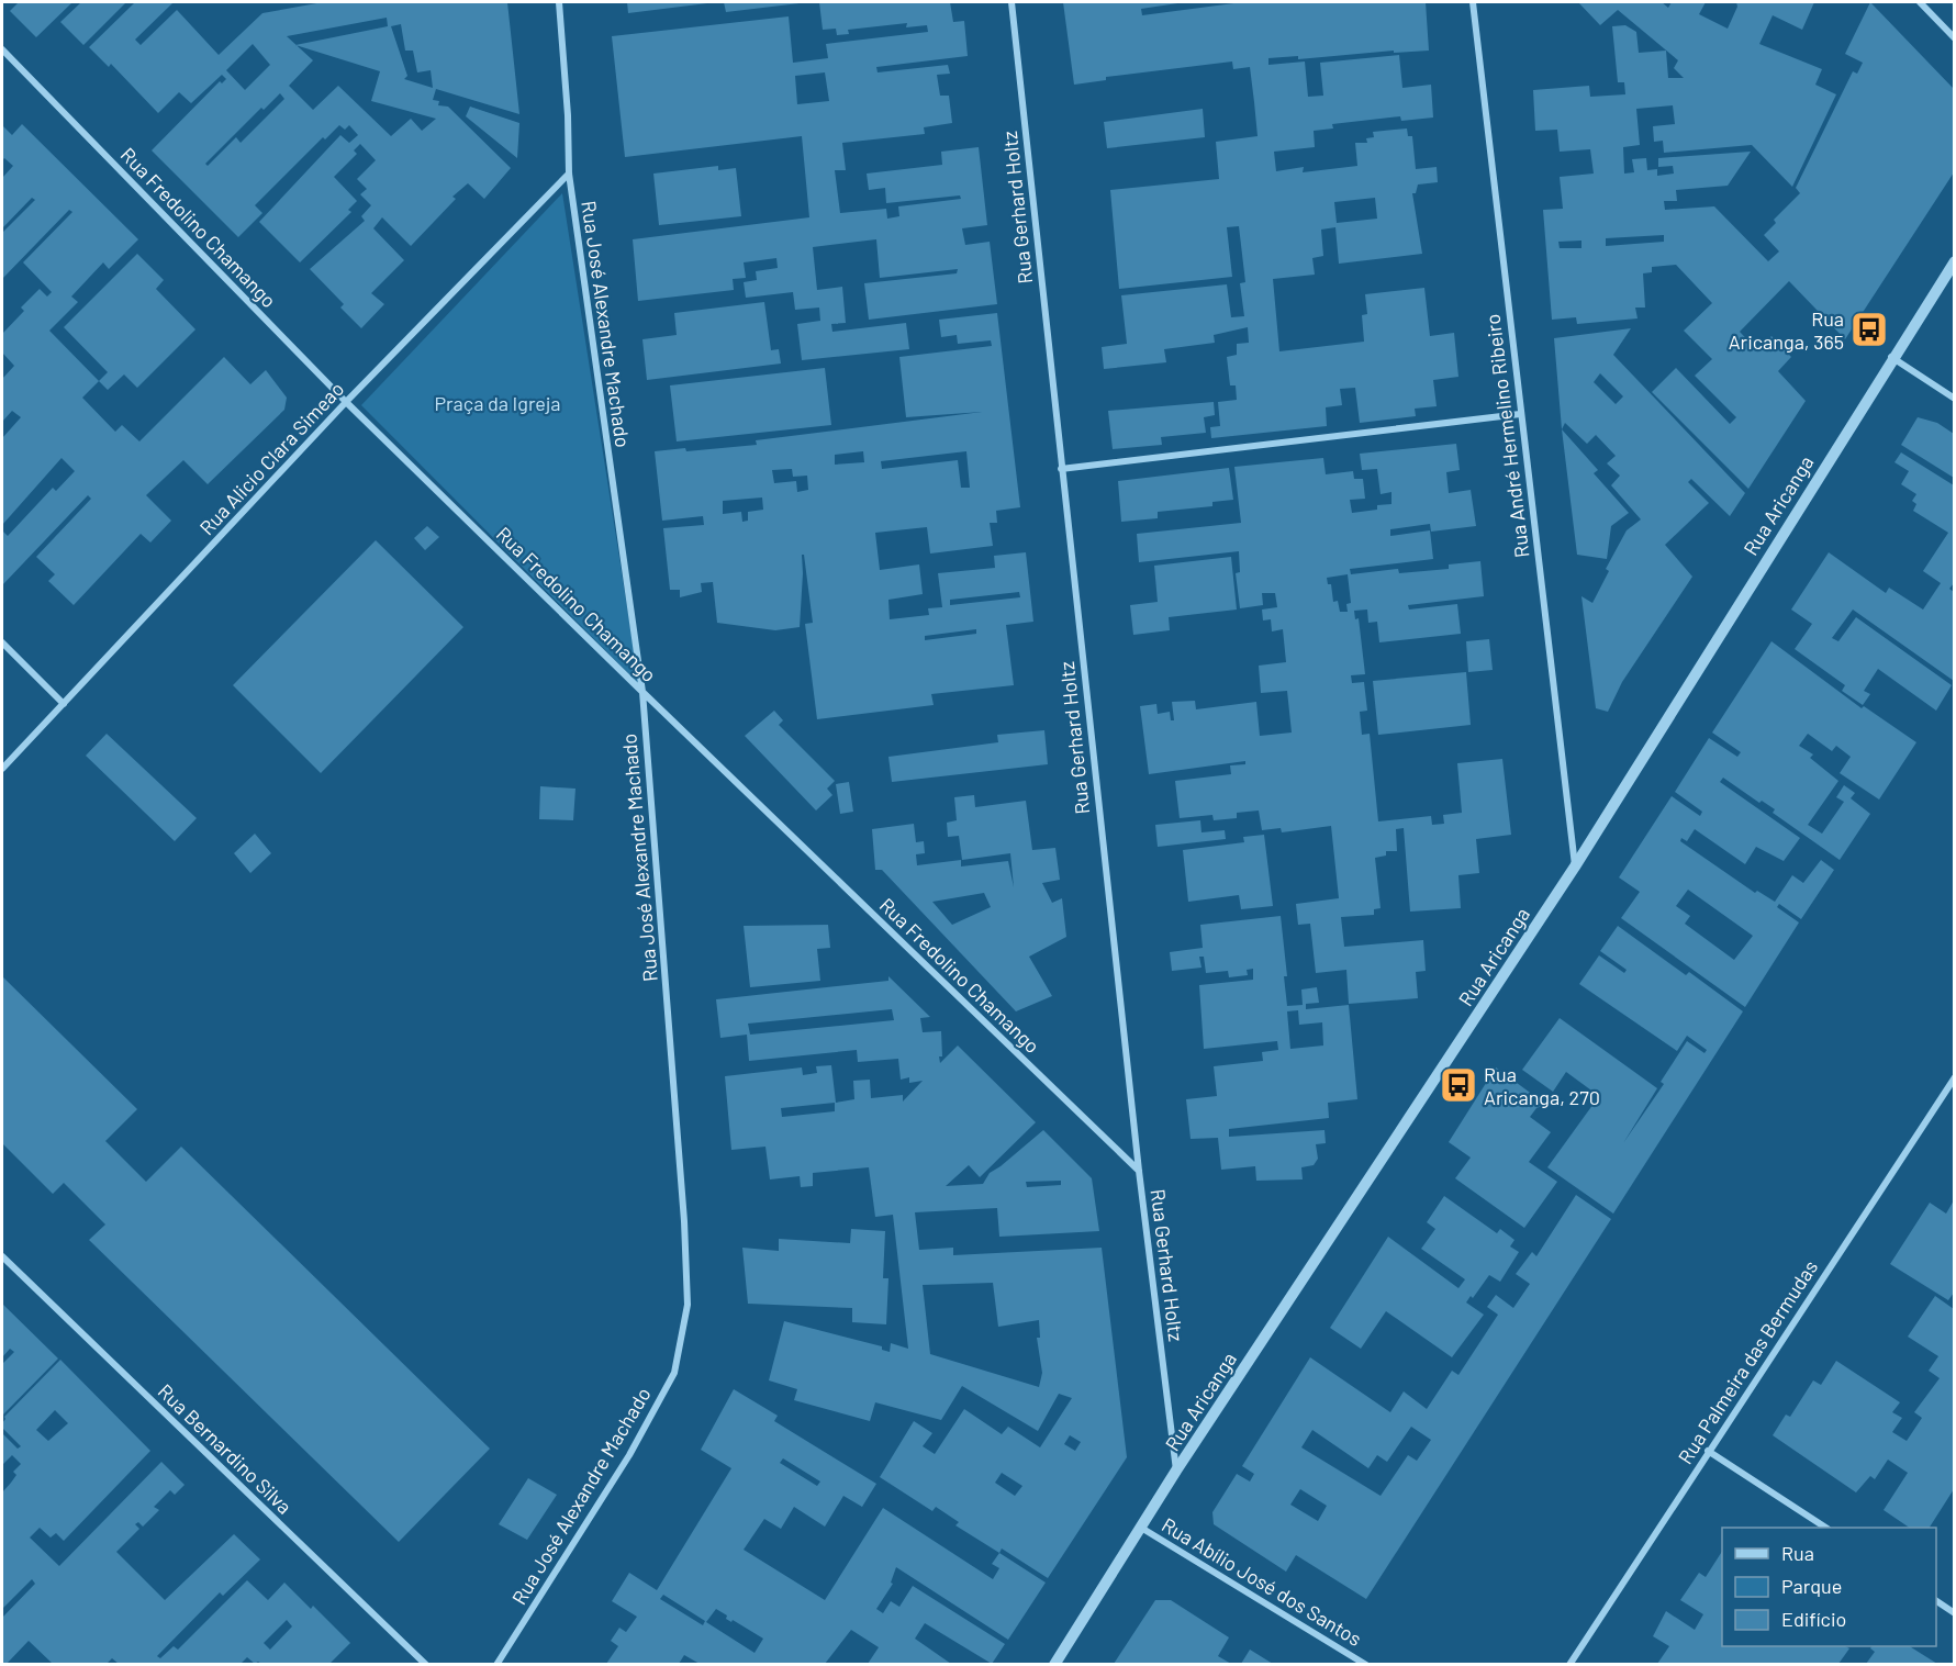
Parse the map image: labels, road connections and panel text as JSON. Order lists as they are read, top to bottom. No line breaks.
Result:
{"streets":{"street":["Rua Gerhard Holtz","Rua Fredolino Chamango","Rua José Alexandre Machado","Rua André Hermelino Ribeiro","Rua Alicio Clara Simeao","Rua Aricanga","Rua Palmeira das Bermudas","Rua Bernardino Silva","Rua Abílio José dos Santos"]},"crossings":[["Rua Gerhard Holtz","Rua Fredolino Chamango"],["Rua Gerhard Holtz","Rua Aricanga"],["Rua Fredolino Chamango","Rua José Alexandre Machado"],["Rua Fredolino Chamango","Rua Alicio Clara Simeao"],["Rua José Alexandre Machado","Rua Alicio Clara Simeao"],["Rua André Hermelino Ribeiro","Rua Aricanga"],["Rua Aricanga","Rua Abílio José dos Santos"]],"parks":["Praça da Igreja"],"places":{"bus stop":["Rua Aricanga, 365","Rua Aricanga, 270"]},"legend":["Rua","Parque","Edifício"]}
